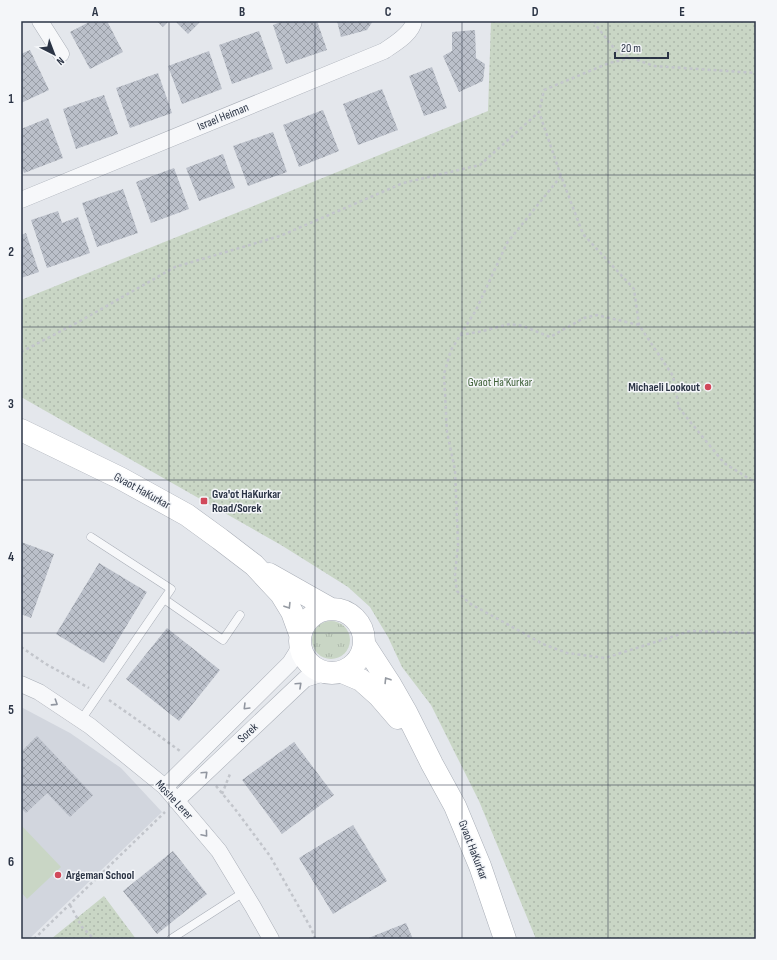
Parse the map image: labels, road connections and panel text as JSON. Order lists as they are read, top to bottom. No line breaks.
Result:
{"streets":{"street":["Israel Heiman","Gvaot HaKurkar","Sorek","Moshe Lerer"]},"crossings":[["Gvaot HaKurkar","Sorek"],["Sorek","Moshe Lerer"]],"one_way":["Moshe Lerer"],"parks":["Gvaot Ha'Kurkar"],"places":{"other":["Michaeli Lookout","Argeman School"],"transit":["Gva'ot HaKurkar Road/Sorek"]},"scale_bar":"20 m","north":"bottom right","grid":{"columns":["A","B","C","D","E"],"rows":["1","2","3","4","5","6"]}}
